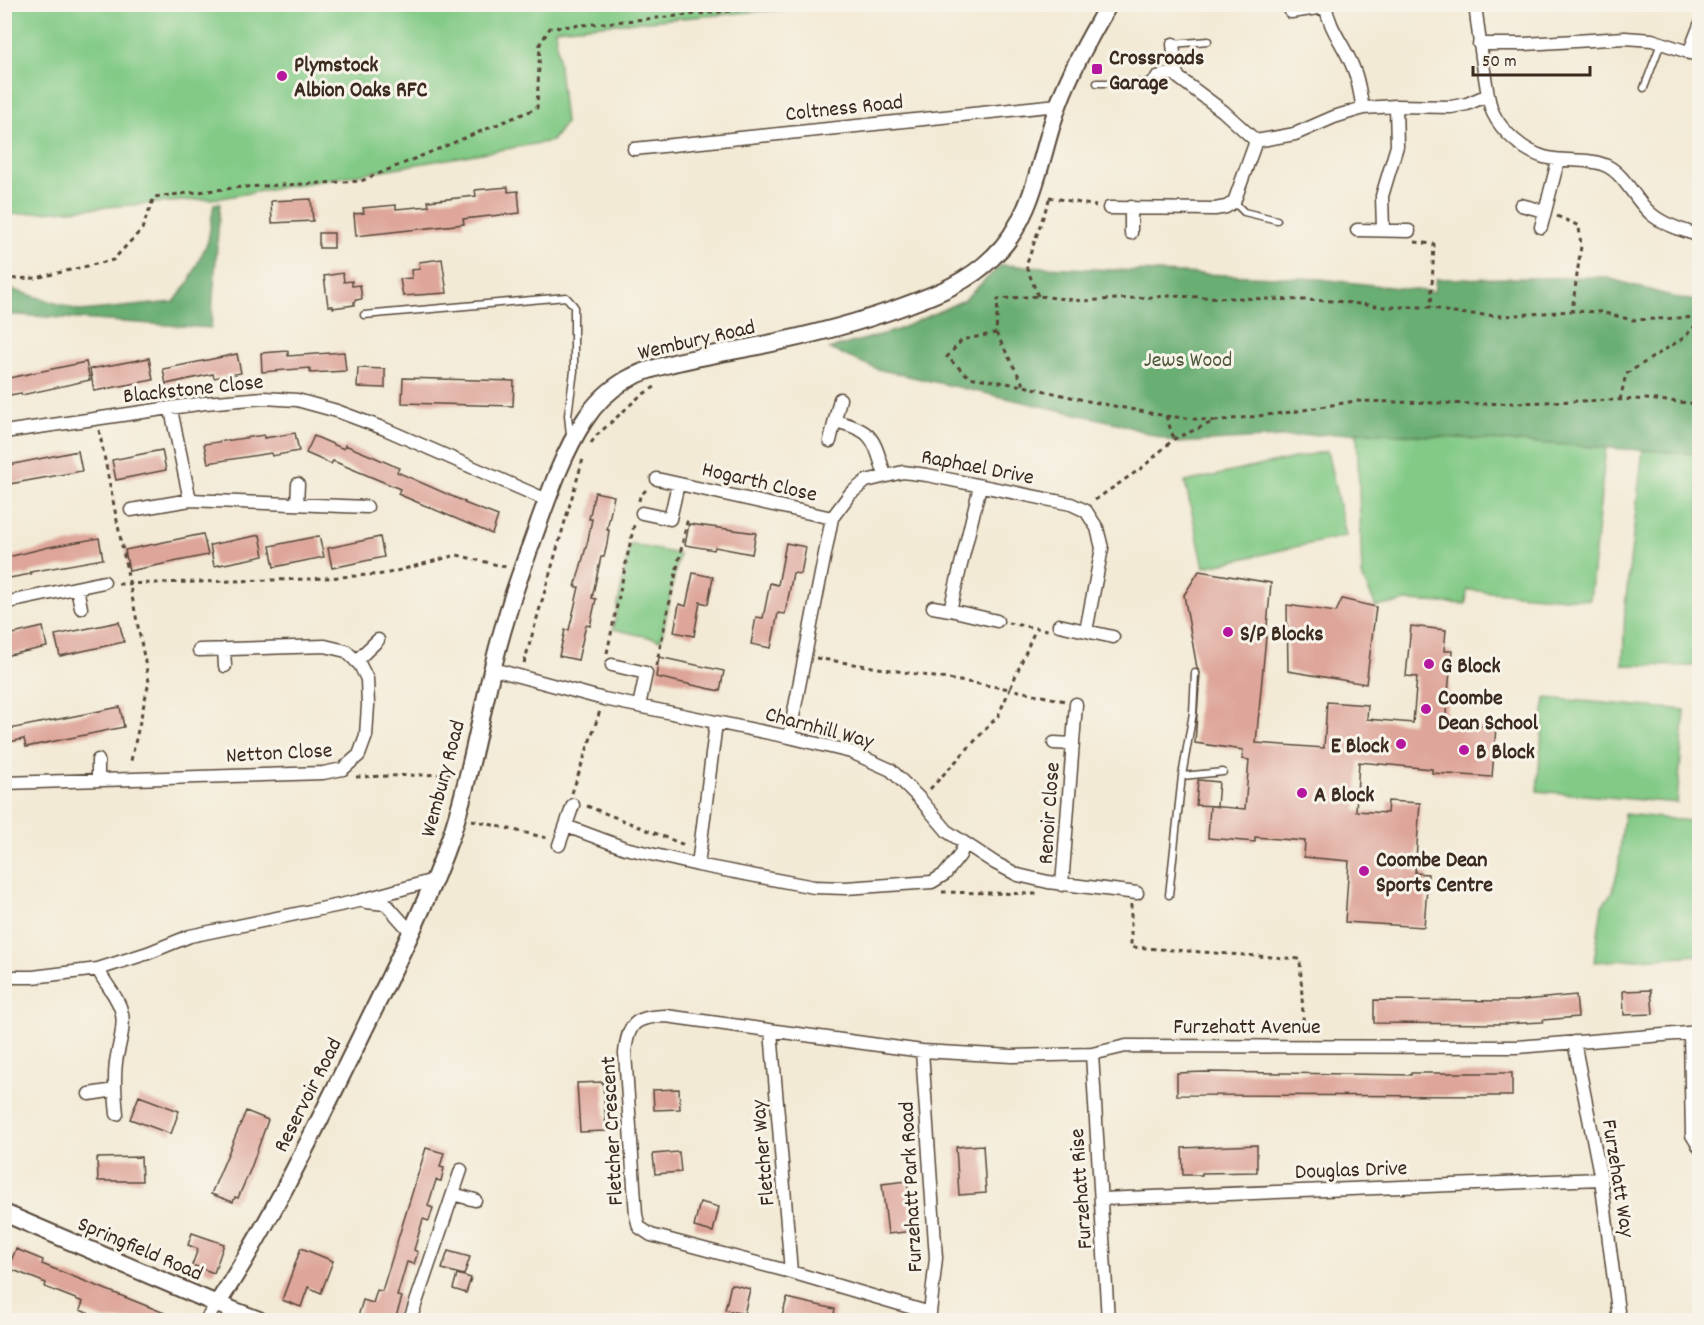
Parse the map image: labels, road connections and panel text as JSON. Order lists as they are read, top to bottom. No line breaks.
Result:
{"streets":{"street":["Coltness Road","Wembury Road","Blackstone Close","Raphael Drive","Hogarth Close","Charnhill Way","Netton Close","Renoir Close","Furzehatt Avenue","Reservoir Road","Fletcher Crescent","Fletcher Way","Douglas Drive","Furzehatt Way","Furzehatt Park Road","Furzehatt Rise","Springfield Road"]},"crossings":[["Coltness Road","Wembury Road"],["Wembury Road","Blackstone Close"],["Wembury Road","Charnhill Way"],["Wembury Road","Reservoir Road"],["Raphael Drive","Hogarth Close"],["Raphael Drive","Charnhill Way"],["Charnhill Way","Renoir Close"],["Furzehatt Avenue","Fletcher Crescent"],["Furzehatt Avenue","Furzehatt Way"],["Furzehatt Avenue","Furzehatt Park Road"],["Furzehatt Avenue","Furzehatt Rise"],["Reservoir Road","Springfield Road"],["Fletcher Crescent","Fletcher Way"],["Fletcher Crescent","Furzehatt Park Road"],["Douglas Drive","Furzehatt Way"],["Douglas Drive","Furzehatt Rise"]],"parks":["Jews Wood"],"places":{"transit":["Crossroads Garage"],"other":["Plymstock Albion Oaks RFC","S/P Blocks","G Block","Coombe Dean School","E Block","B Block","A Block","Coombe Dean Sports Centre"]},"scale_bar":"50 m"}
